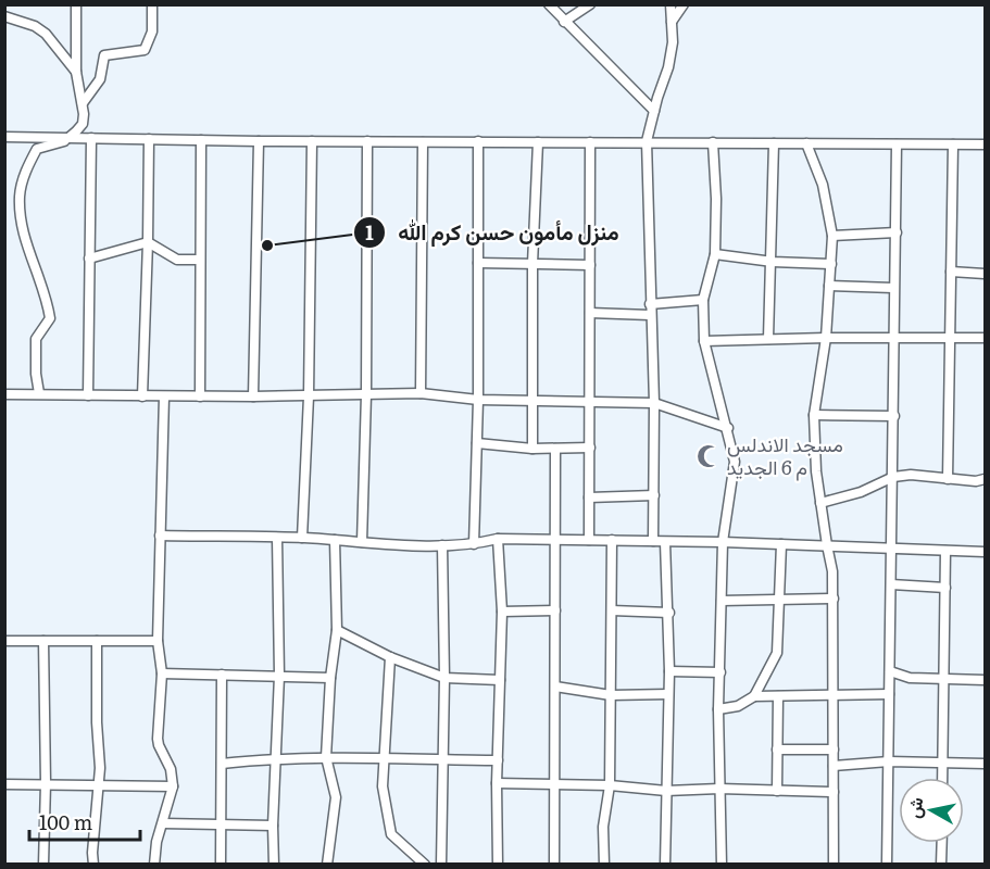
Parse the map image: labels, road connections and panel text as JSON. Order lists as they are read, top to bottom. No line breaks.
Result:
{"places":{"other":["منزل مأمون حسن كرم الله"],"mosque":["مسجد الاندلس م 6 الجديد"]},"scale_bar":"100 m","north":"left"}
